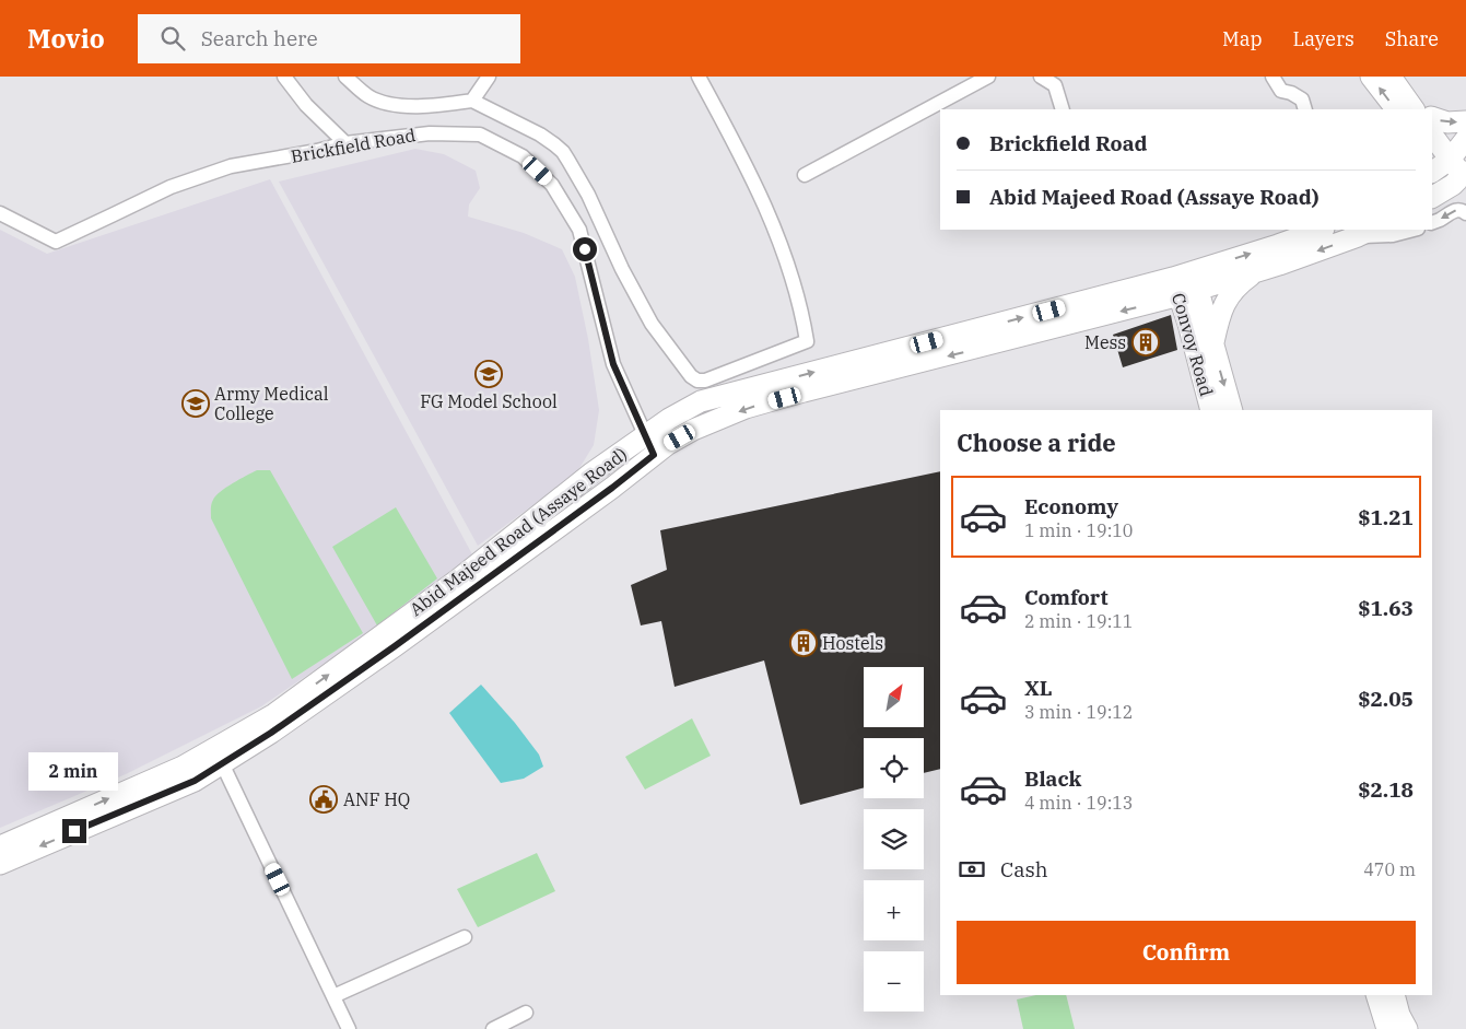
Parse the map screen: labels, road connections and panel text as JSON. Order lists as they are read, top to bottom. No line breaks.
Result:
{"streets":{"main road":["Convoy Road","Abid Majeed Road (Assaye Road)"],"street":["Brickfield Road"]},"crossings":[["Brickfield Road","Abid Majeed Road (Assaye Road)"],["Convoy Road","Abid Majeed Road (Assaye Road)"]],"places":{"building":["Mess","Hostels"],"school or university":["FG Model School","Army Medical College"],"public building":["ANF HQ"]},"north":"top right","page":{"header":"Movio","search":"Search here","nav":["Map","Layers","Share"],"banner":["Brickfield Road","Abid Majeed Road (Assaye Road)"],"heading":"Choose a ride","list":[{"name":"Economy","note":"1 min · 19:10","value":"$1.21"},{"name":"Comfort","note":"2 min · 19:11","value":"$1.63"},{"name":"XL","note":"3 min · 19:12","value":"$2.05"},{"name":"Black","note":"4 min · 19:13","value":"$2.18"}],"map_buttons":["+","−"],"bubble":"2 min","pay":["Cash","470 m"],"buttons":"Confirm"}}
